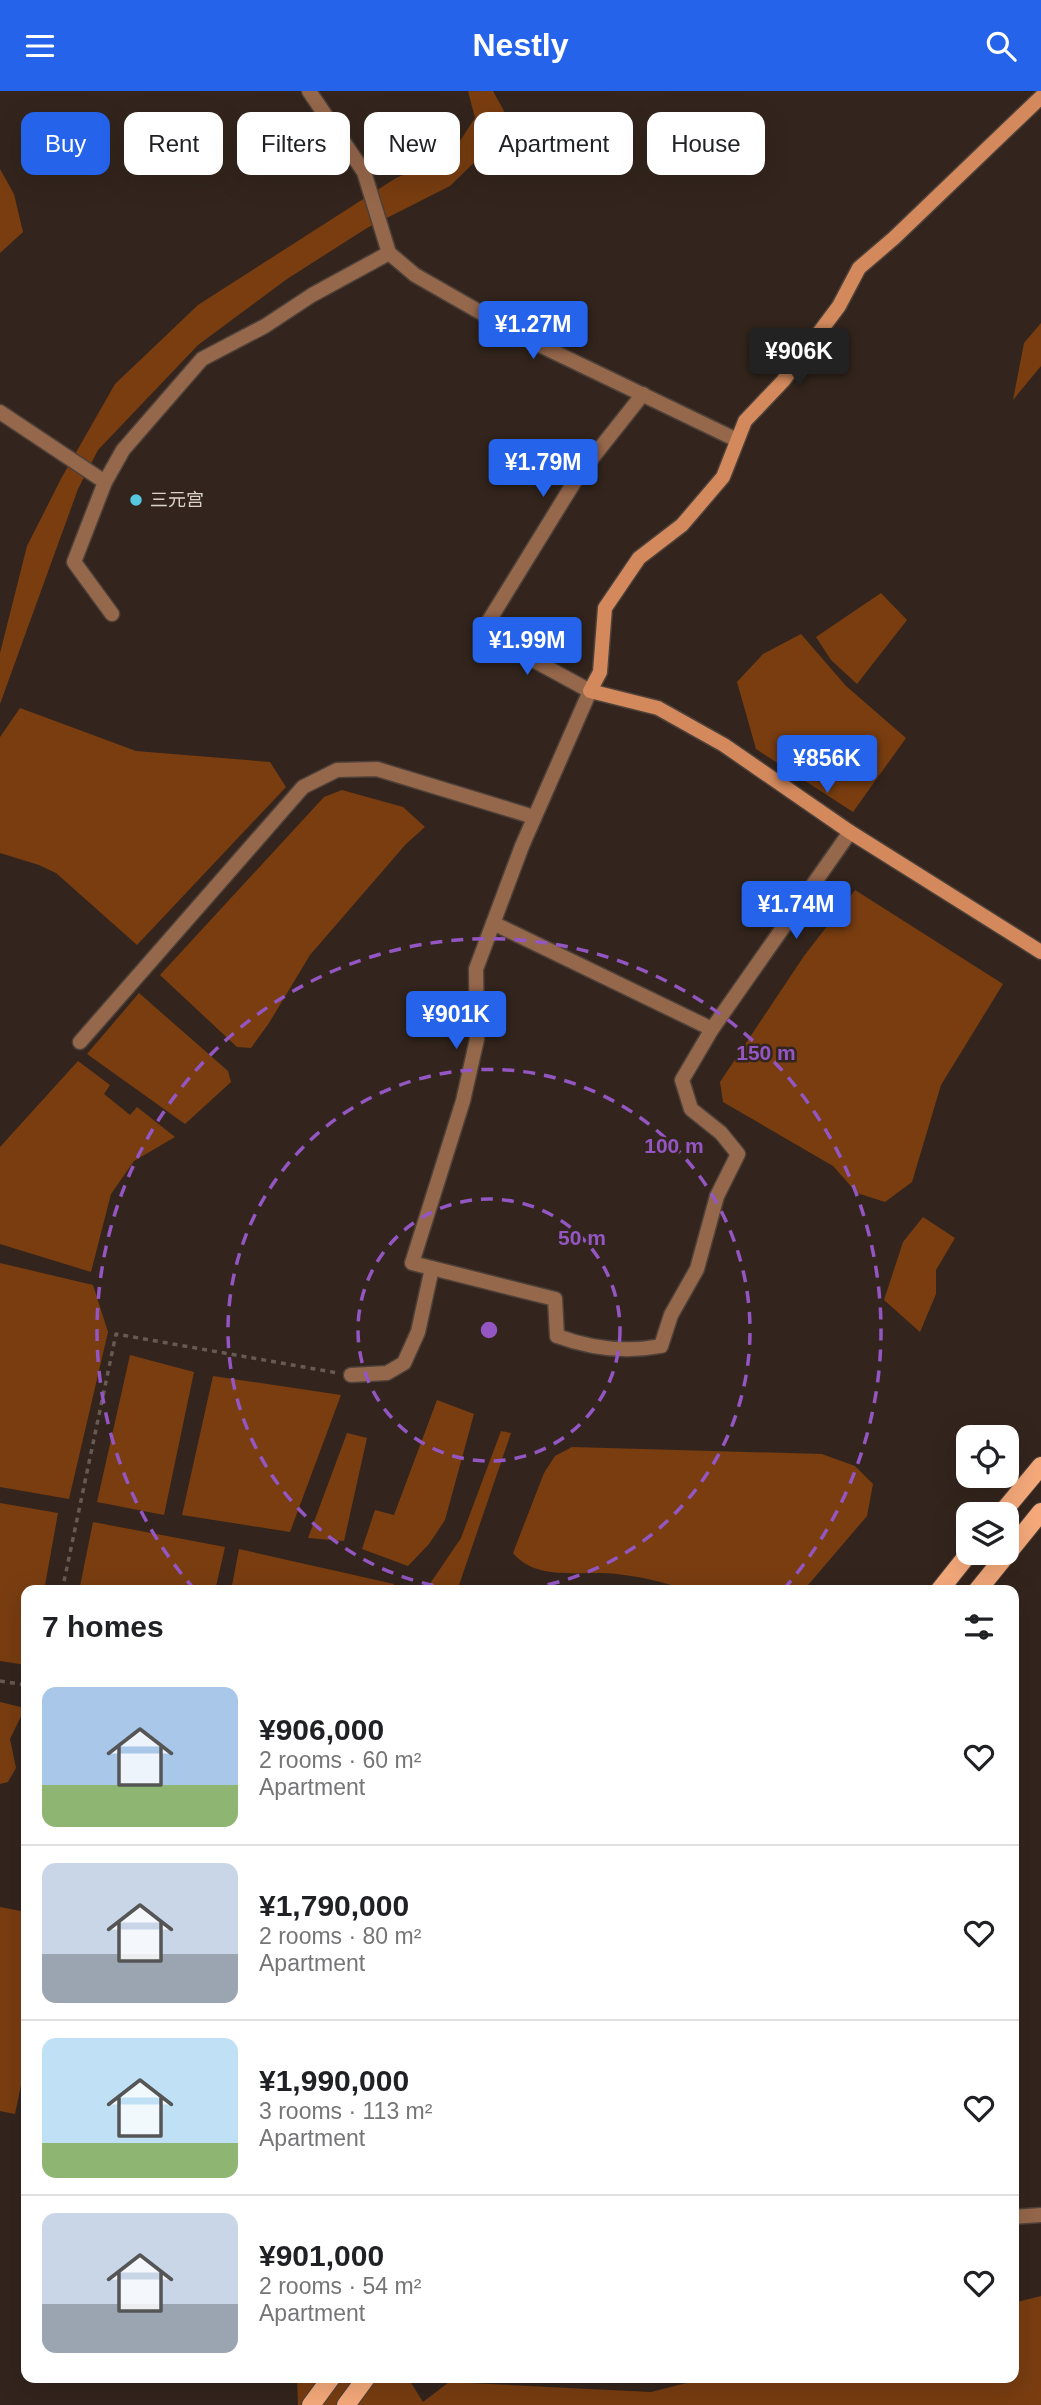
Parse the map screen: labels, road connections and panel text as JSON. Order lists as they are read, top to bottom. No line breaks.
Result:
{"places":["三元宫"],"page":{"header":"Nestly","chip":["Buy","Rent","Filters","New","Apartment","House"],"price":["¥1.27M","¥906K","¥1.79M","¥1.99M","¥856K","¥1.74M","¥901K"],"heading":"7 homes","list":[{"name":"¥906,000","note":"2 rooms · 60 m² · Apartment"},{"name":"¥1,790,000","note":"2 rooms · 80 m² · Apartment"},{"name":"¥1,990,000","note":"3 rooms · 113 m² · Apartment"},{"name":"¥901,000","note":"2 rooms · 54 m² · Apartment"}]},"rings":["150 m","100 m","50 m"]}
